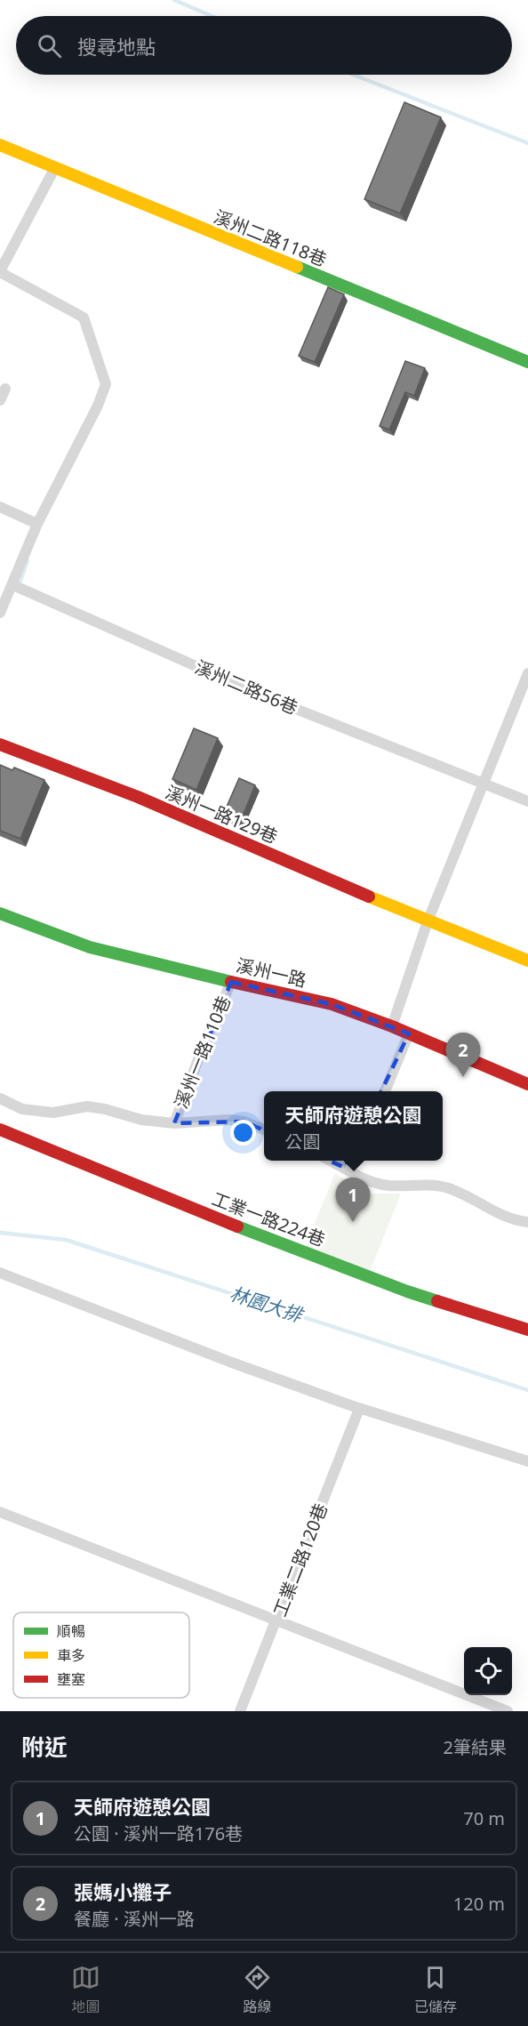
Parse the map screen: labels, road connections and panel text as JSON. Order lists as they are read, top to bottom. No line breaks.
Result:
{"streets":{"street":["溪州二路118巷","溪州二路56巷","溪州一路129巷","溪州一路","溪州一路110巷","工業一路224巷","工業二路120巷"]},"crossings":[["溪州一路","溪州一路110巷"]],"water":["林園大排"],"legend":["順暢","車多","壅塞"],"page":{"search":"搜尋地點","pins":["2","1"],"popup":["天師府遊憩公園","公園"],"heading":["附近","2筆結果"],"list":[{"mark":"1","name":"天師府遊憩公園","note":"公園 · 溪州一路176巷","value":"70 m"},{"mark":"2","name":"張媽小攤子","note":"餐廳 · 溪州一路","value":"120 m"}],"nav":["地圖","路線","已儲存"]}}
